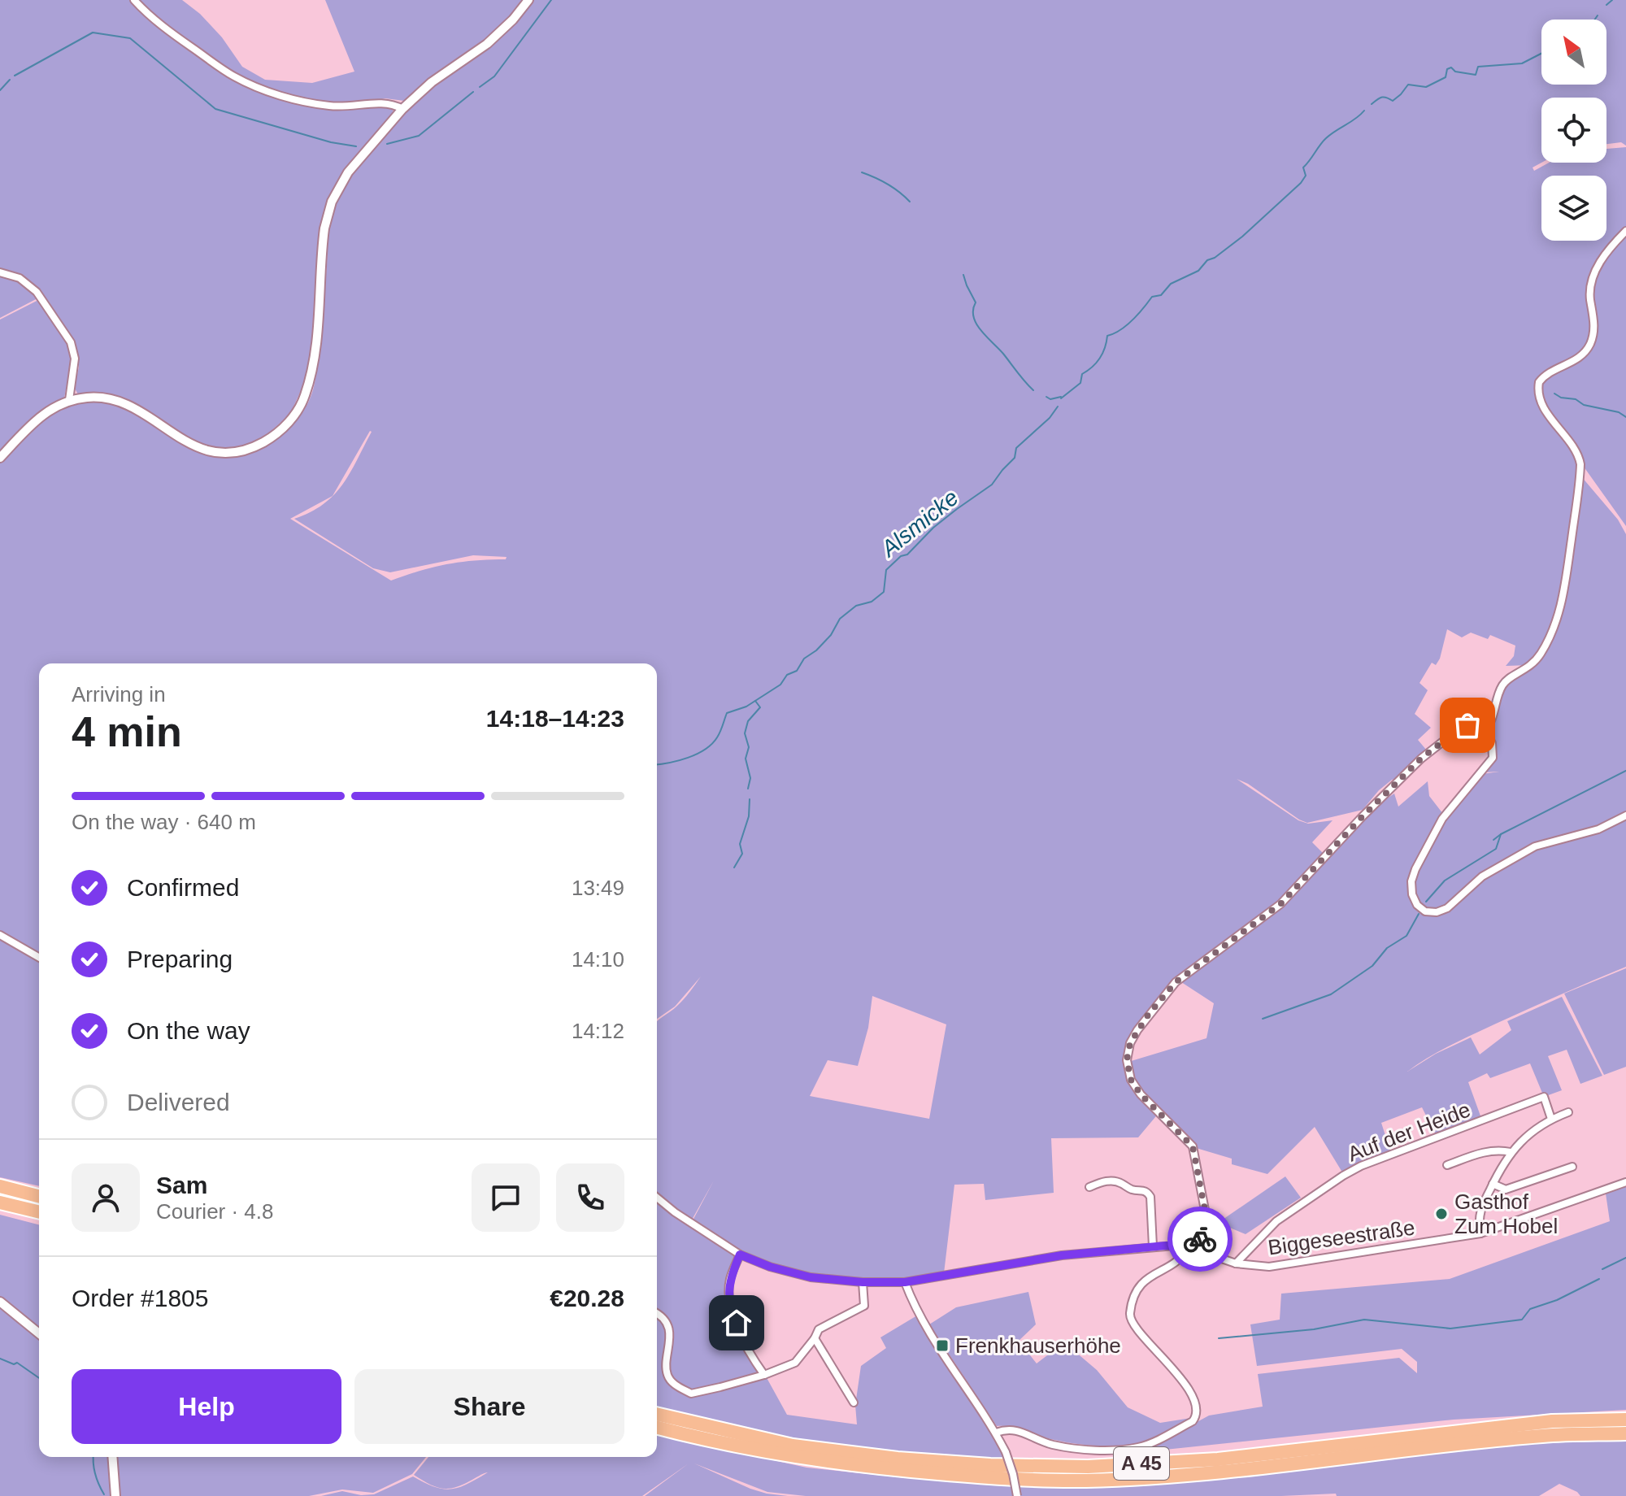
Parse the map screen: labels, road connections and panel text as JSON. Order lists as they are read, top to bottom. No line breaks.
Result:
{"streets":{"highway":["A 45"],"street":["Auf der Heide","Biggeseestraße"]},"crossings":[["Auf der Heide","Biggeseestraße"]],"water":["Alsmicke"],"places":{"other":["Gasthof Zum Hobel"],"transit":["Frenkhauserhöhe"]},"north":"top left","page":{"heading":["4 min","Arriving in","14:18–14:23"],"panel":["Sam","Courier · 4.8","Order #1805","€20.28"],"bar":"On the way · 640 m","list":[["Confirmed","13:49"],["Preparing","14:10"],["On the way","14:12"],"Delivered"],"buttons":["Help","Share"]}}
